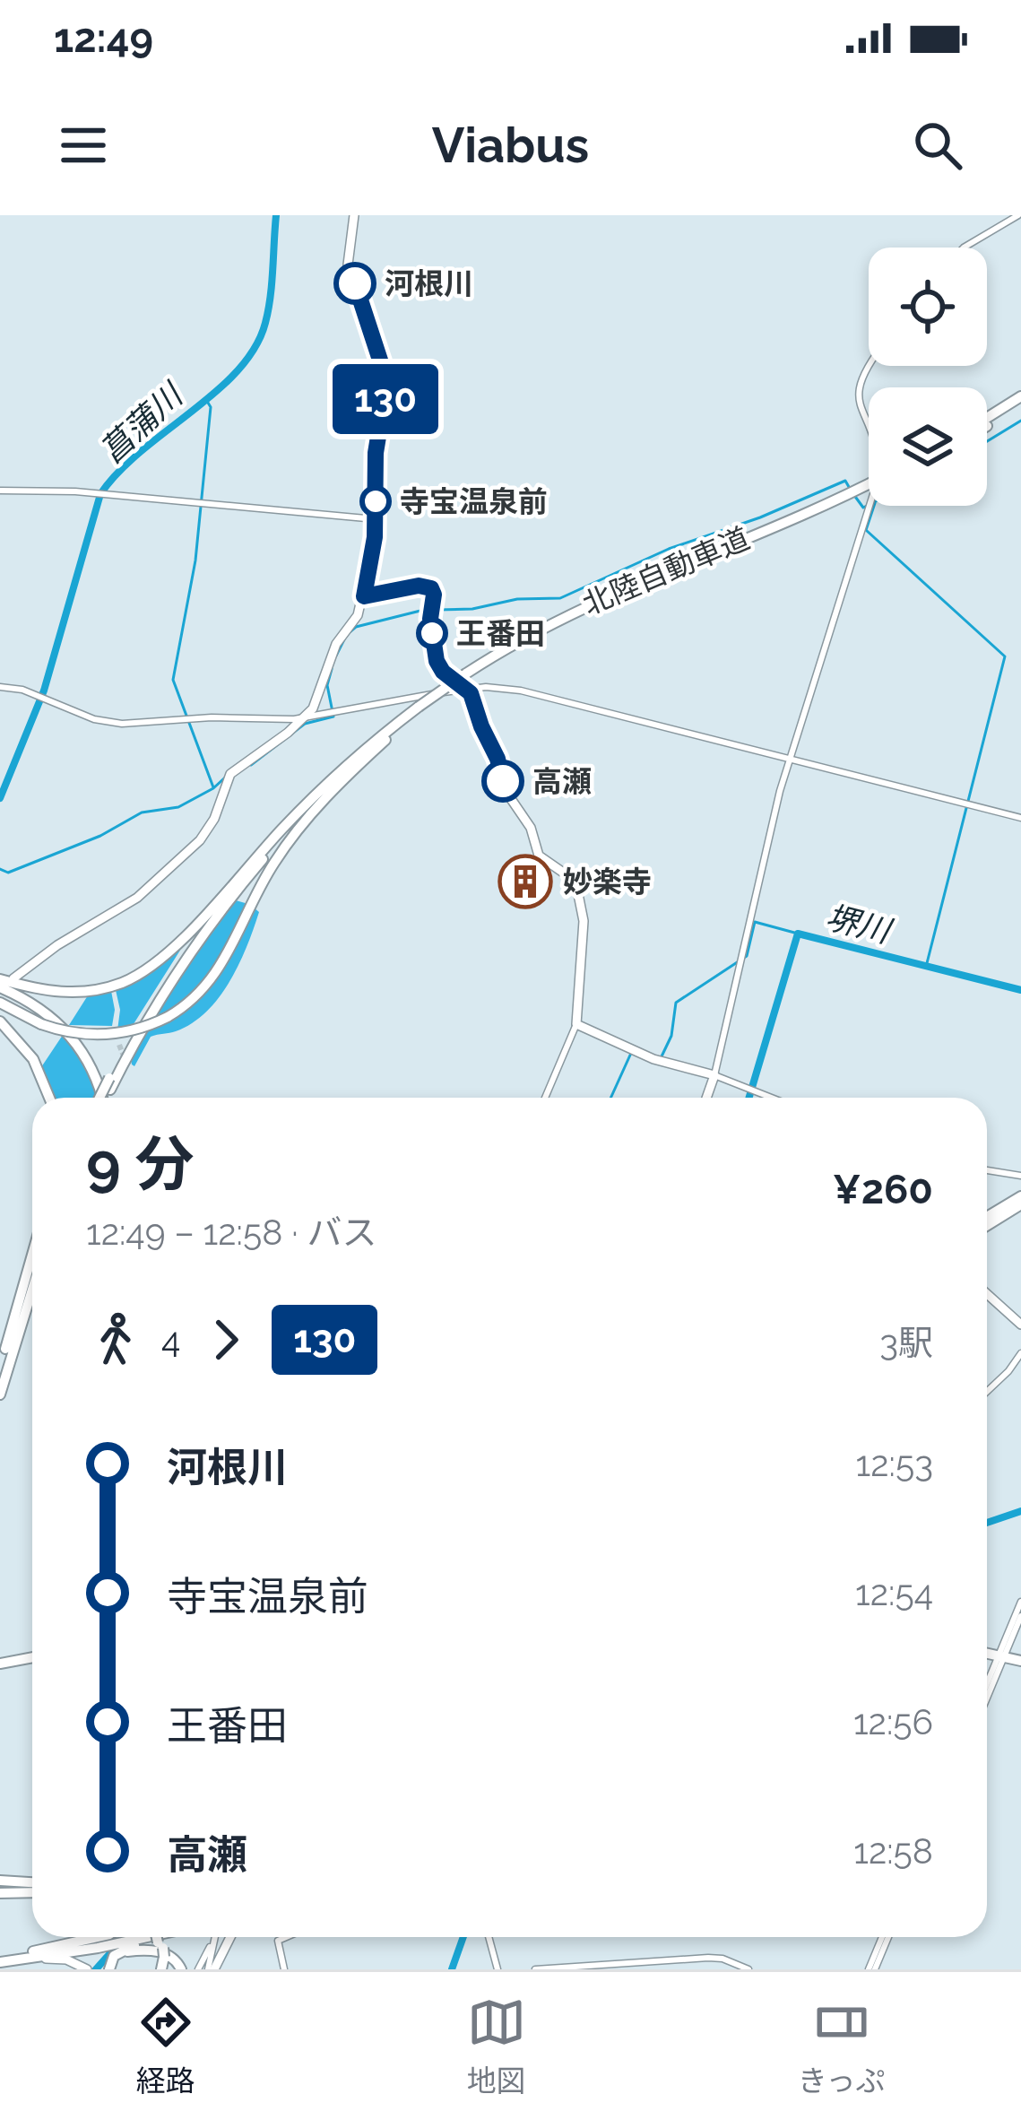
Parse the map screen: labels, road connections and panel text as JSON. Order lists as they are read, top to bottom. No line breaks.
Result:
{"streets":{"highway":["北陸自動車道"]},"water":["菖蒲川","堺川"],"places":{"other":["河根川","寺宝温泉前","王番田","高瀬"],"building":["妙楽寺"]},"lines":["bus line 130"],"page":{"status":"12:49","header":"Viabus","on_map":"130","heading":["9 分","12:49 – 12:58 · バス","¥260"],"legs":["4","130","3駅"],"list":[{"name":"河根川","value":"12:53"},{"name":"寺宝温泉前","value":"12:54"},{"name":"王番田","value":"12:56"},{"name":"高瀬","value":"12:58"}],"tabs":["経路","地図","きっぷ"]}}
